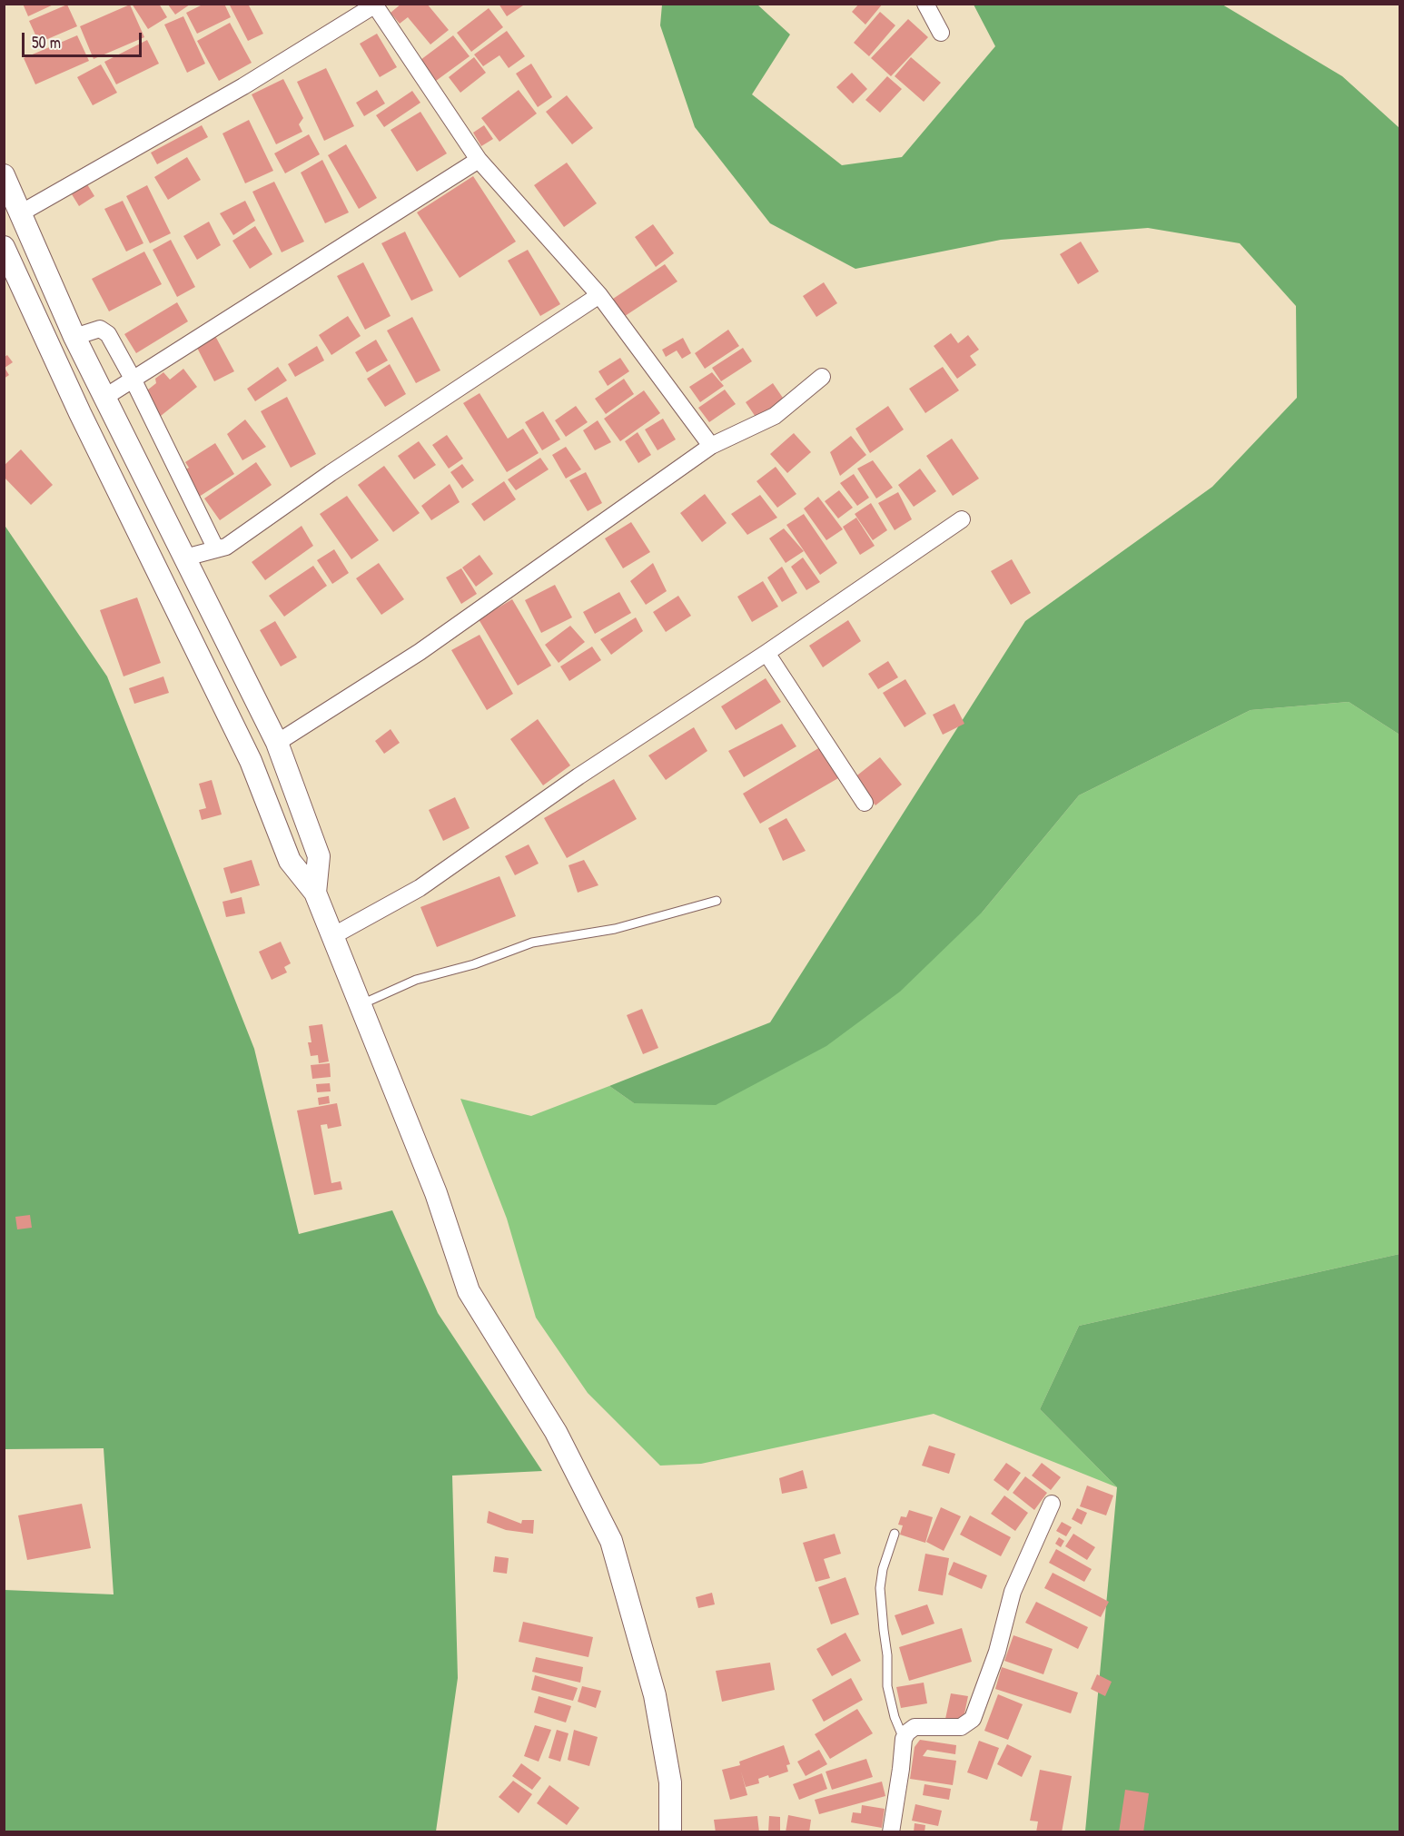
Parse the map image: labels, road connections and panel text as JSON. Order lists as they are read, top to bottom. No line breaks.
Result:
{"scale_bar":"50 m"}
